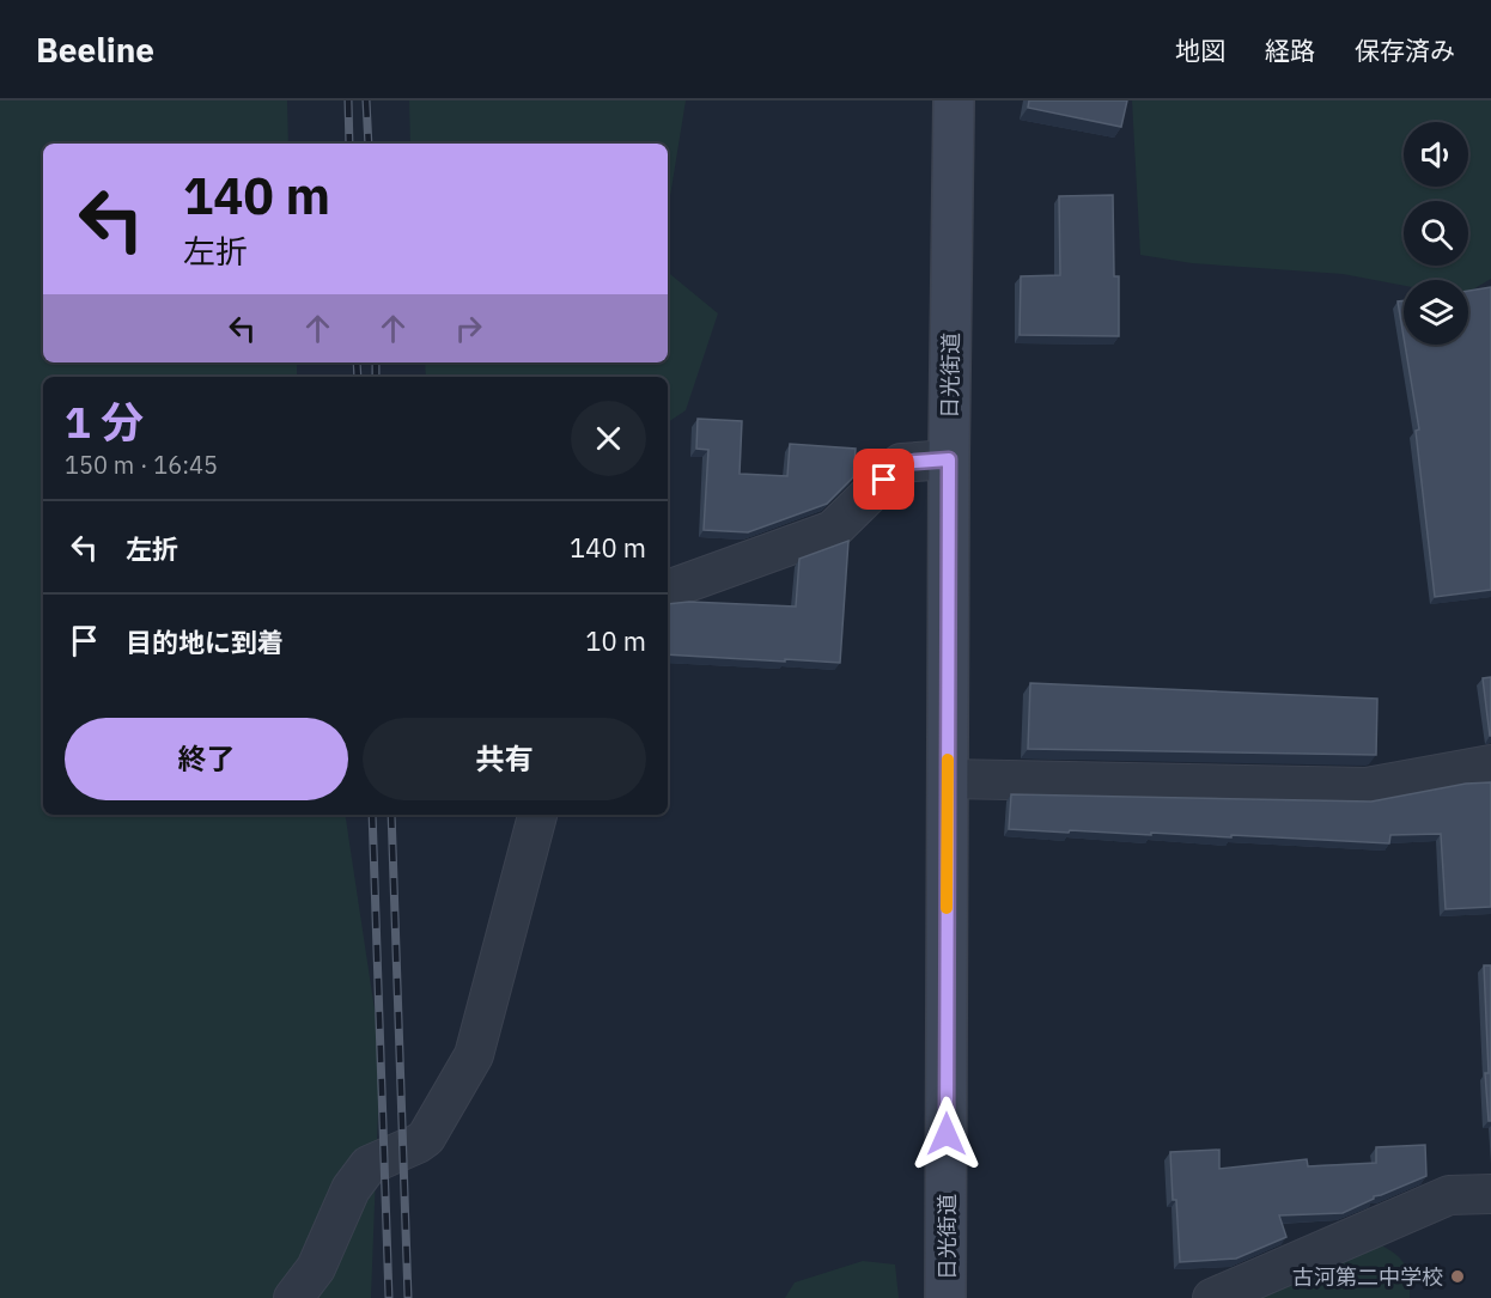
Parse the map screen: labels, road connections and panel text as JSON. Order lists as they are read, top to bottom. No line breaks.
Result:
{"streets":{"main road":["日光街道"]},"places":["古河第二中学校"],"page":{"header":"Beeline","nav":["地図","経路","保存済み"],"turn":["140 m","左折"],"heading":["1 分","150 m · 16:45"],"list":[{"name":"左折","value":"140 m"},{"name":"目的地に到着","value":"10 m"}],"buttons":["終了","共有"]}}
